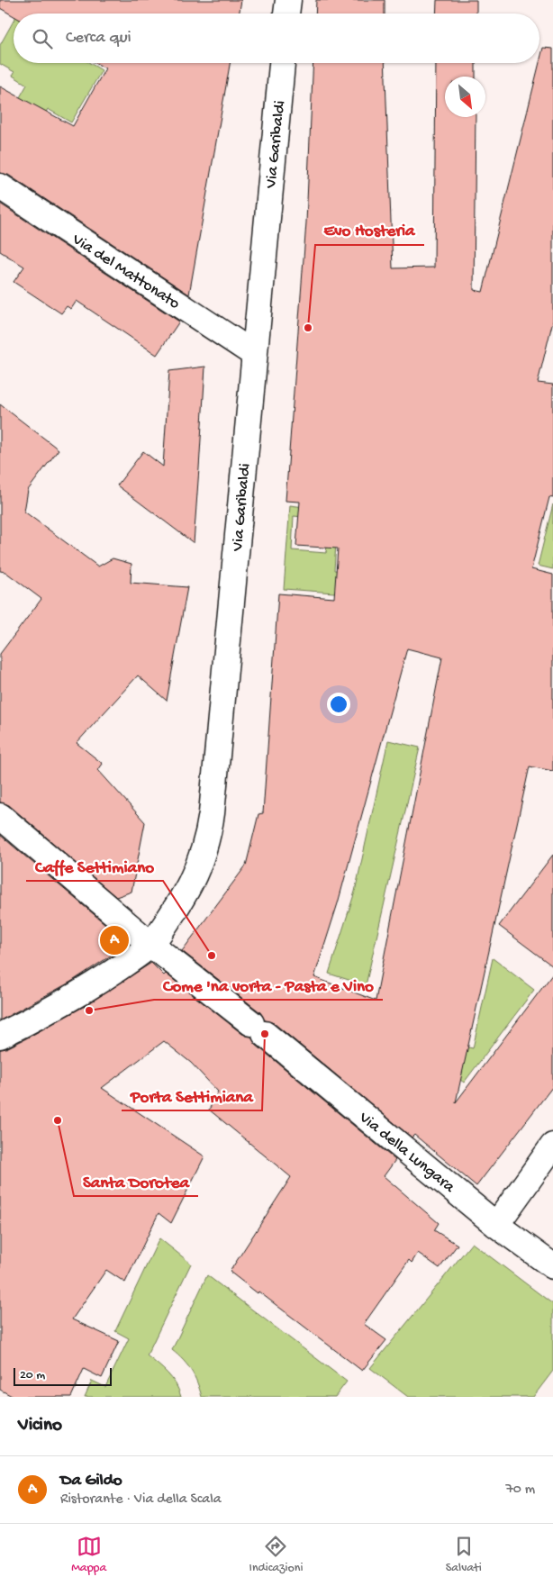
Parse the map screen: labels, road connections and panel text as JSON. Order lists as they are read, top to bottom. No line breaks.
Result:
{"streets":{"street":["Via Garibaldi","Via del Mattonato","Via della Lungara"]},"crossings":[["Via Garibaldi","Via del Mattonato"],["Via Garibaldi","Via della Lungara"]],"places":["Evo Hosteria","Caffe Settimiano","Come 'na vorta - Pasta e Vino","Porta Settimiana","Santa Dorotea"],"scale_bar":"20 m","north":"bottom right","page":{"search":"Cerca qui","pins":"A","scale":"20 m","heading":"Vicino","list":[{"mark":"A","name":"Da Gildo","note":"Ristorante · Via della Scala","value":"70 m"}],"nav":["Mappa","Indicazioni","Salvati"]}}
